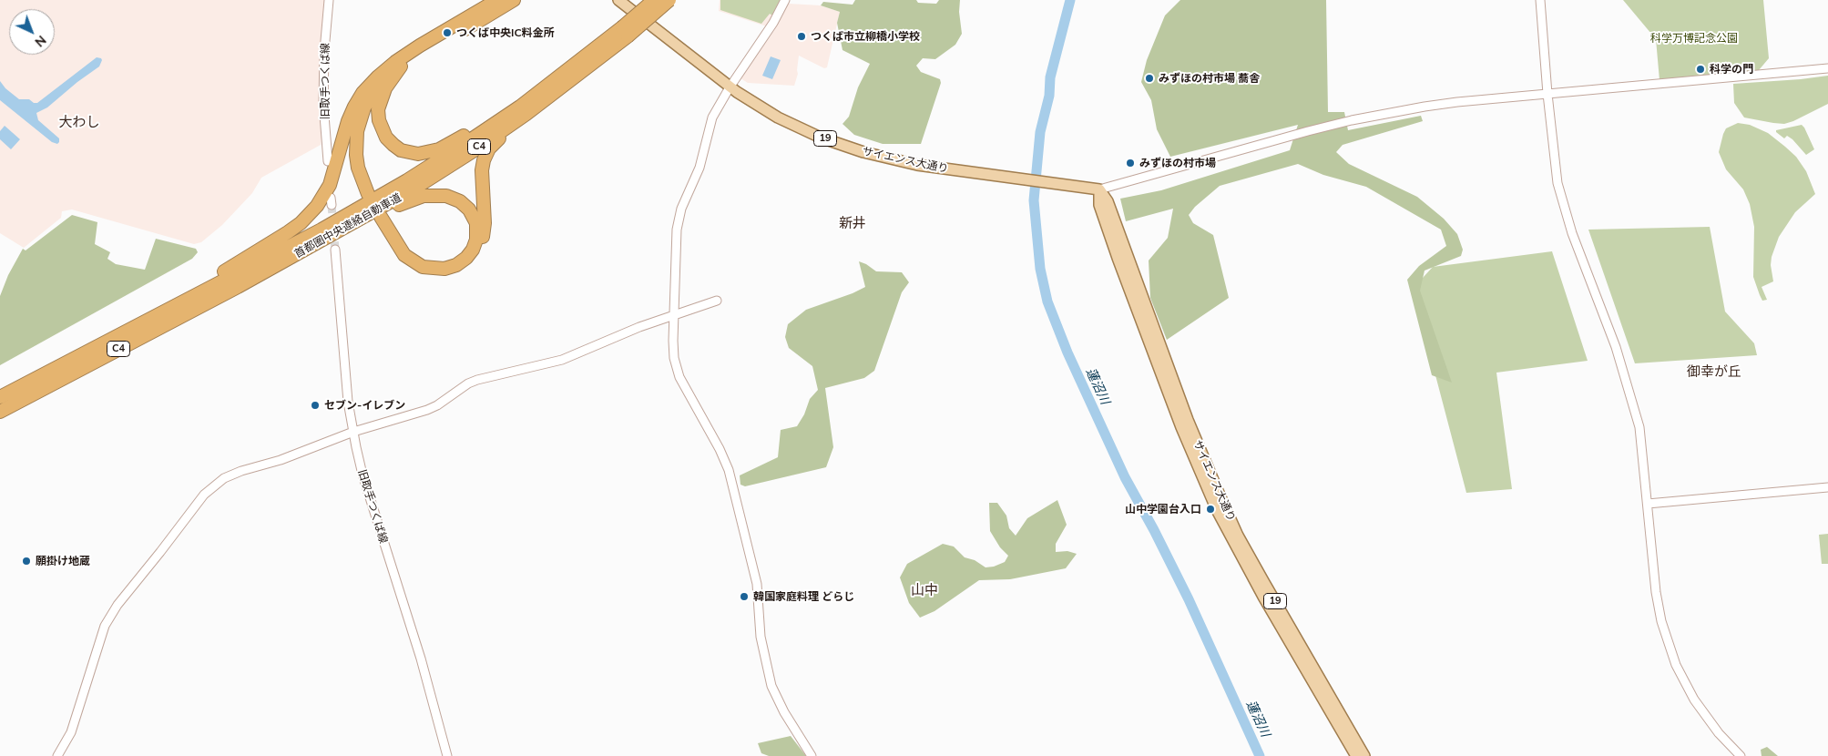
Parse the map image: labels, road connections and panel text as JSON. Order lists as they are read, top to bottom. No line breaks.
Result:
{"streets":{"highway":["C4","首都圏中央連絡自動車道"],"main road":["19","サイエンス大通り"],"street":["旧取手つくば線"]},"districts":["大わし","新井","御幸が丘","山中"],"water":["蓮沼川"],"parks":["科学万博記念公園"],"places":["つくば中央IC料金所","つくば市立柳橋小学校","科学の門","みずほの村市場 蕎舎","みずほの村市場","セブン-イレブン","山中学園台入口","願掛け地蔵","韓国家庭料理 どらじ"],"north":"bottom right"}
